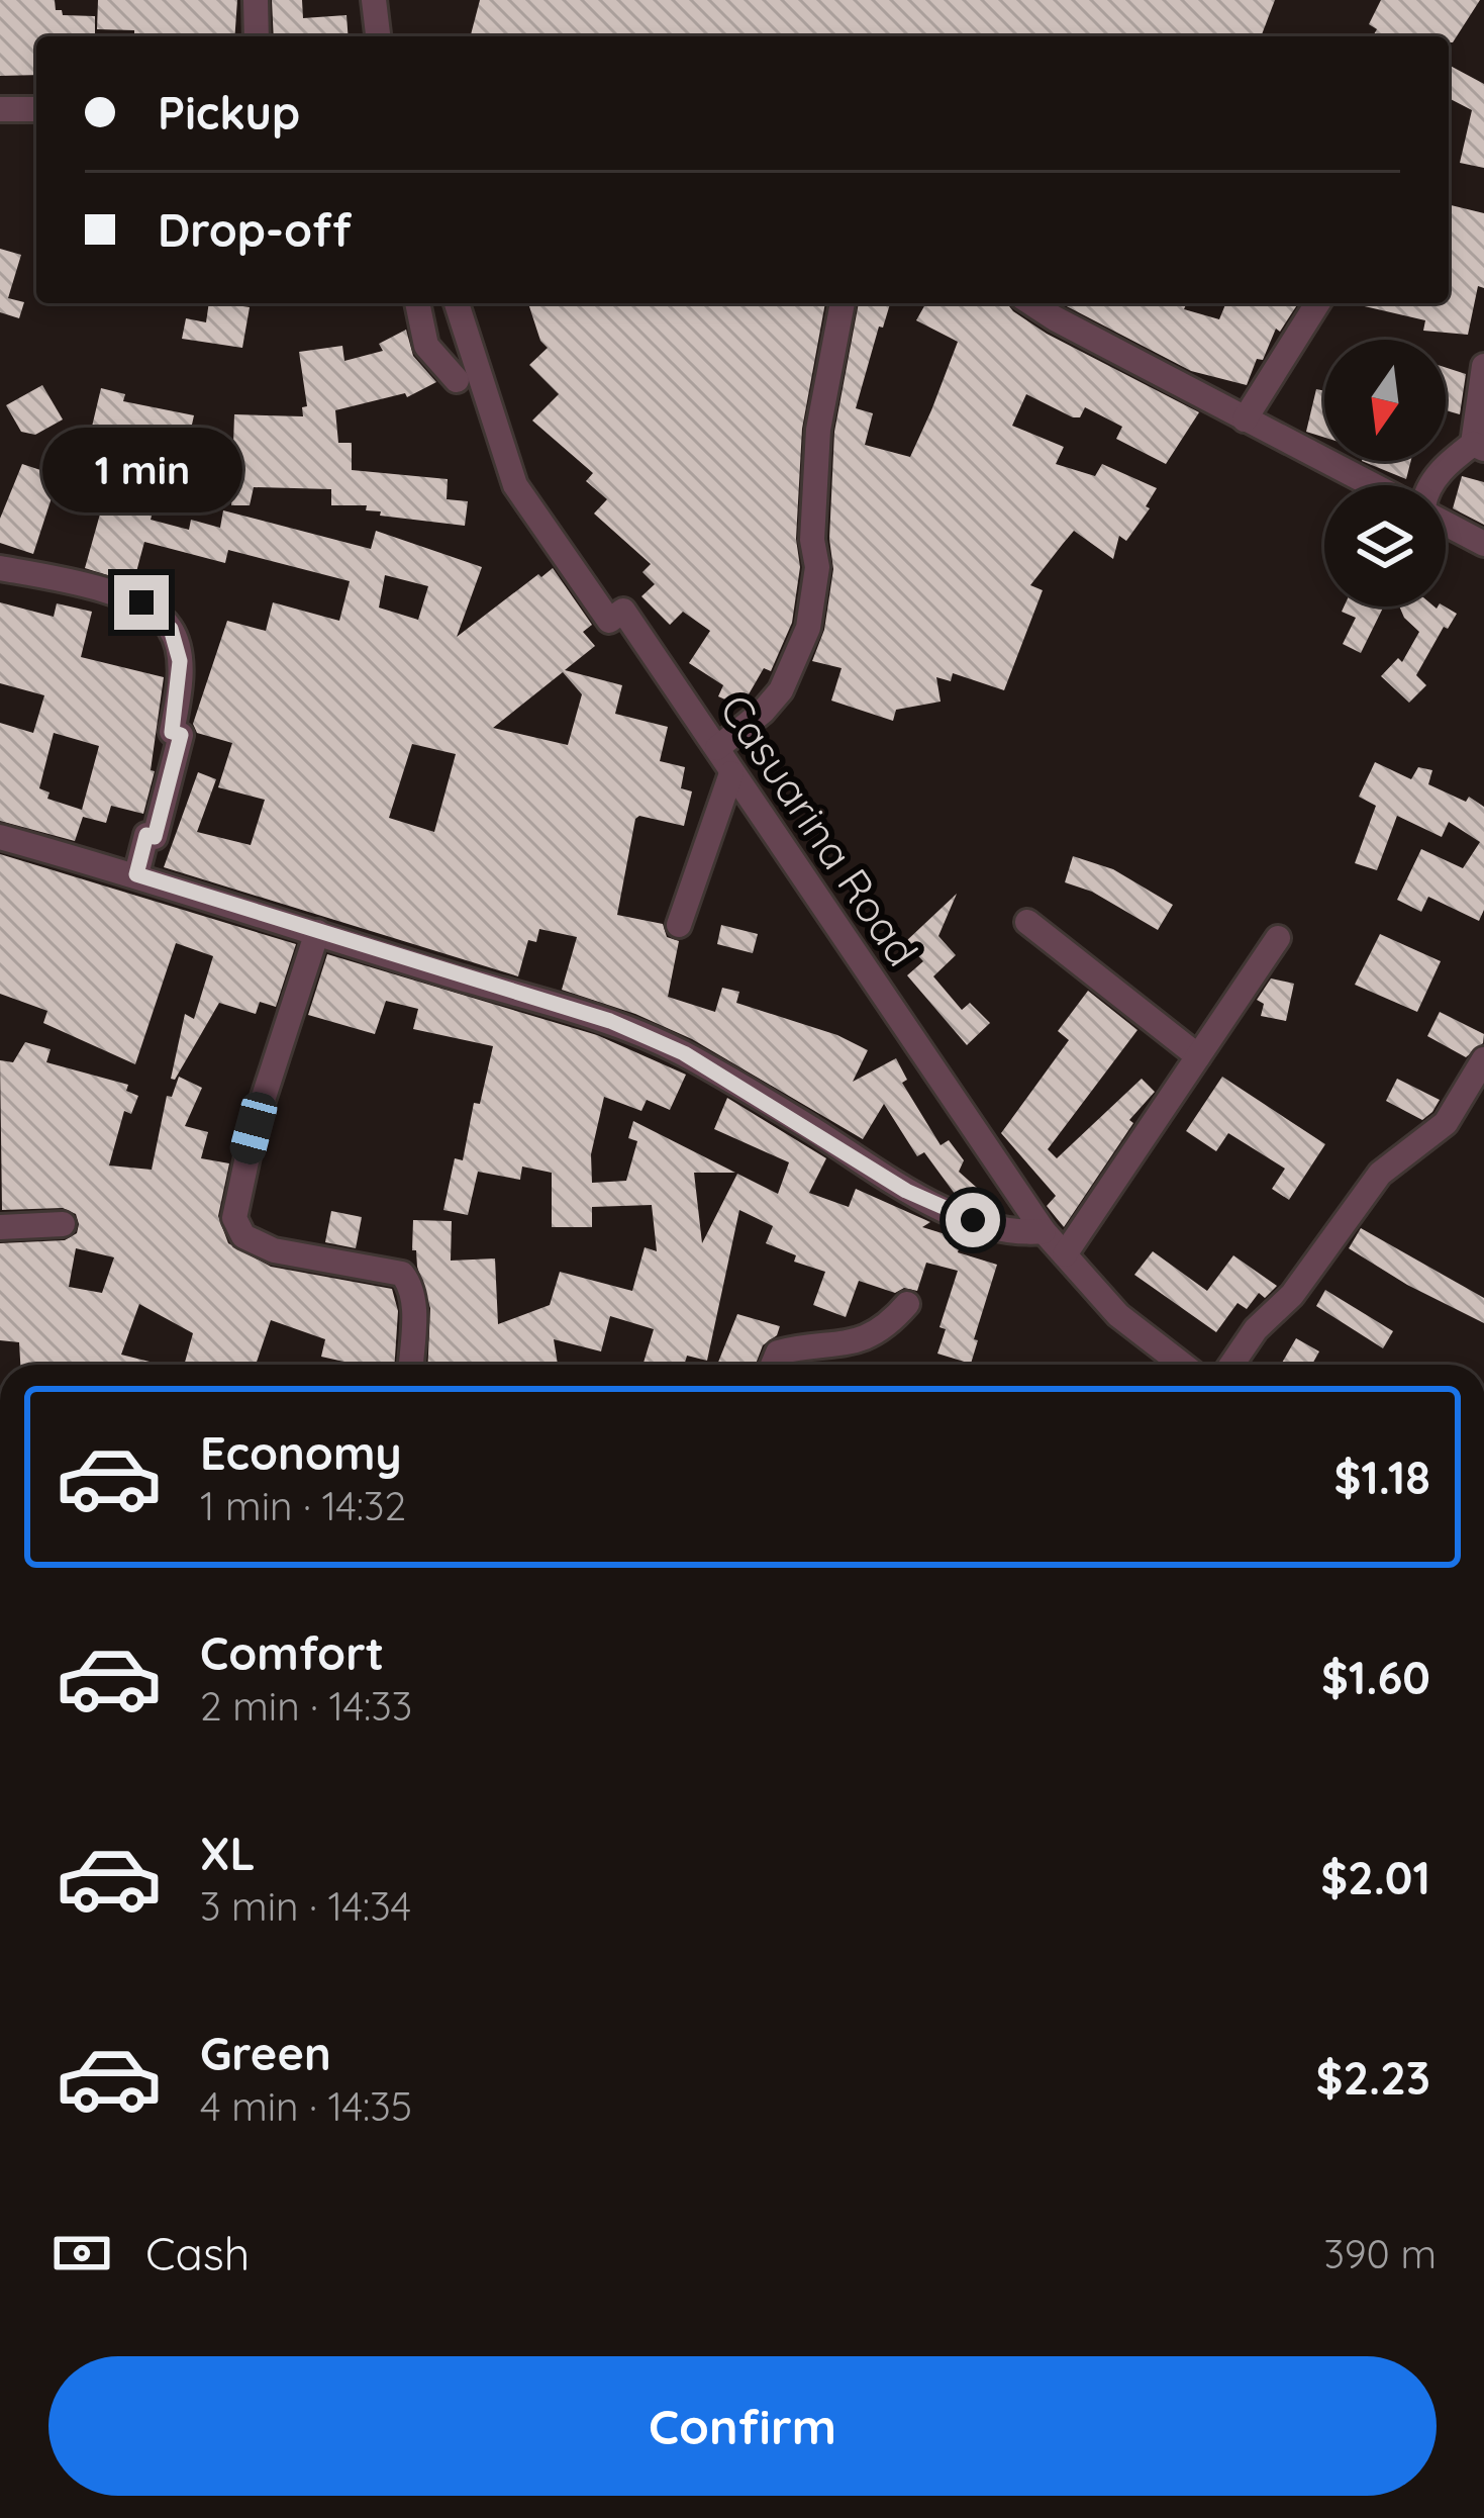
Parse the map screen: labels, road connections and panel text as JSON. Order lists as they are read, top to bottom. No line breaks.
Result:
{"streets":{"street":["Casuarina Road"]},"north":"bottom","page":{"banner":["Pickup","Drop-off"],"bubble":"1 min","list":[{"name":"Economy","note":"1 min · 14:32","value":"$1.18"},{"name":"Comfort","note":"2 min · 14:33","value":"$1.60"},{"name":"XL","note":"3 min · 14:34","value":"$2.01"},{"name":"Green","note":"4 min · 14:35","value":"$2.23"}],"pay":["Cash","390 m"],"buttons":"Confirm"}}
